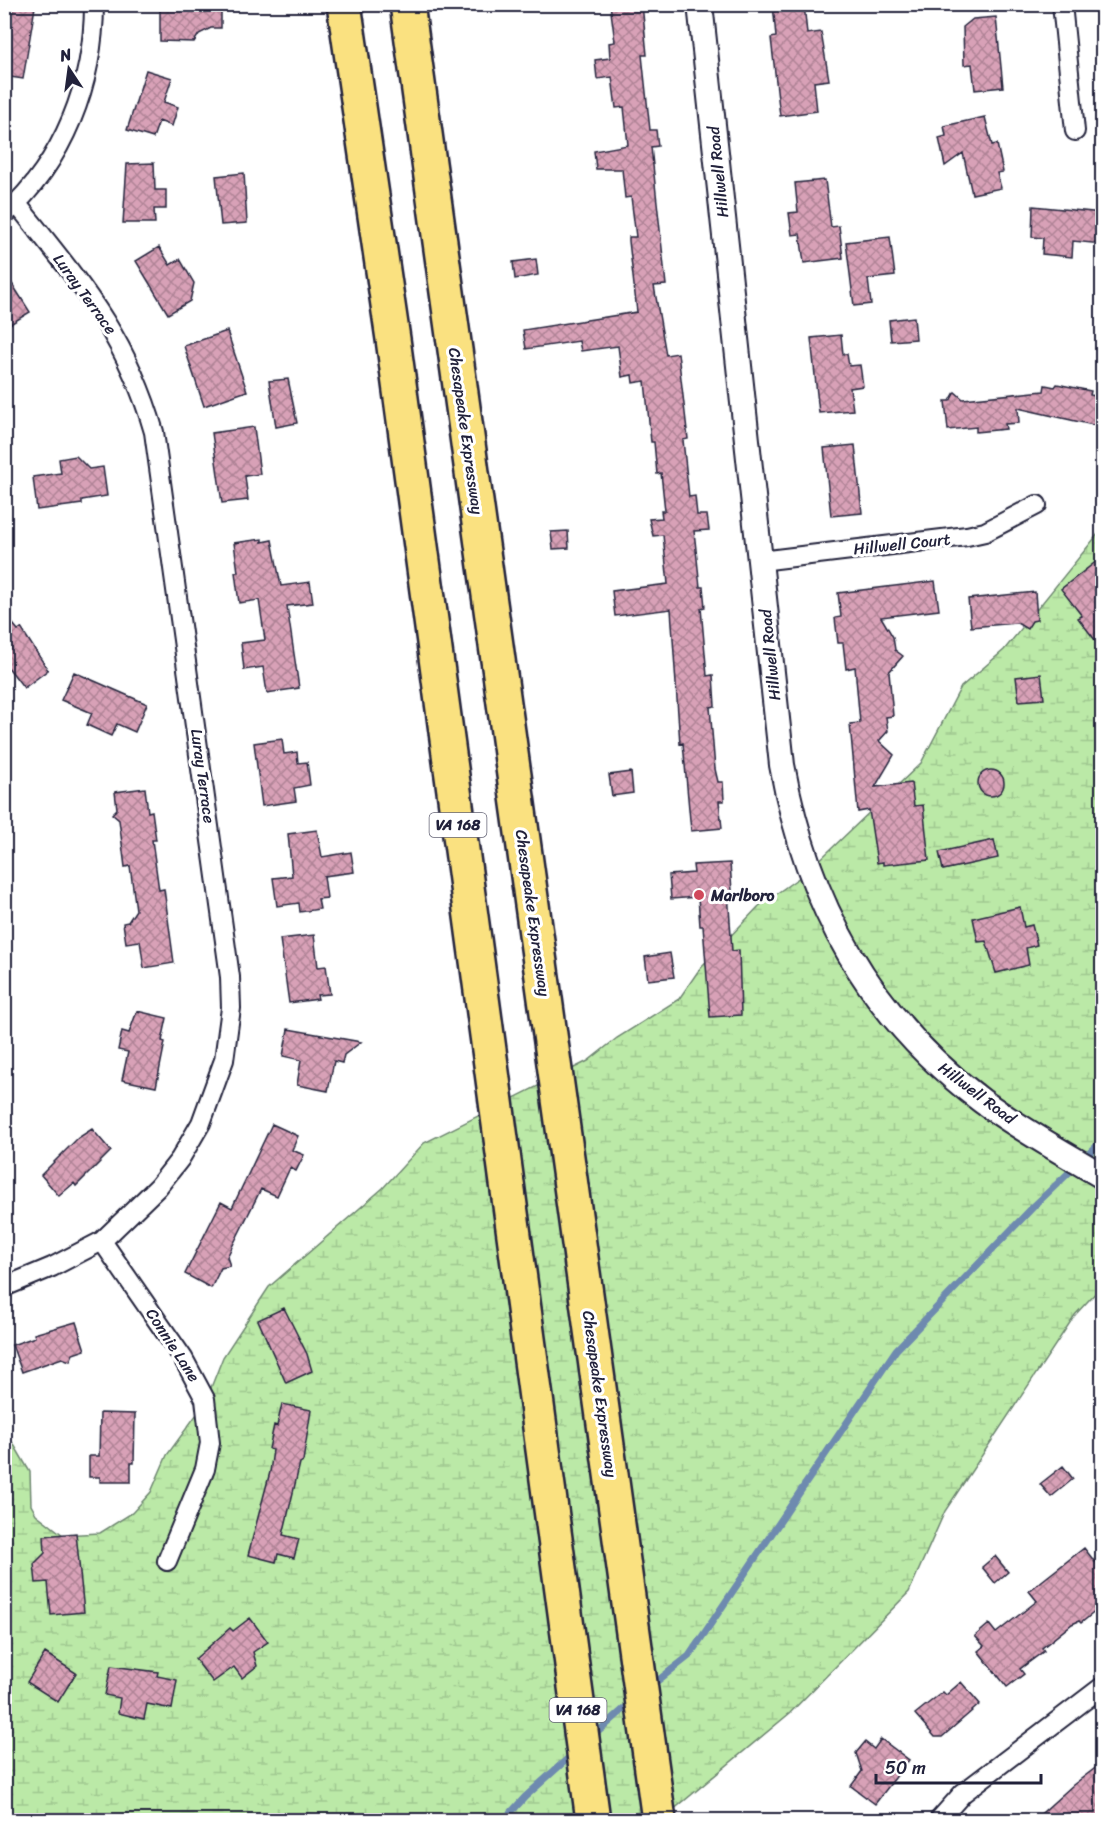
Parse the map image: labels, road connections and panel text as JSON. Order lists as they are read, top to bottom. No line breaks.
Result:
{"streets":{"highway":["Chesapeake Expressway","VA 168"],"street":["Hillwell Road","Luray Terrace","Hillwell Court","Connie Lane"]},"crossings":[["Hillwell Road","Hillwell Court"],["Luray Terrace","Connie Lane"]],"places":["Marlboro"],"scale_bar":"50 m","north":"top"}
